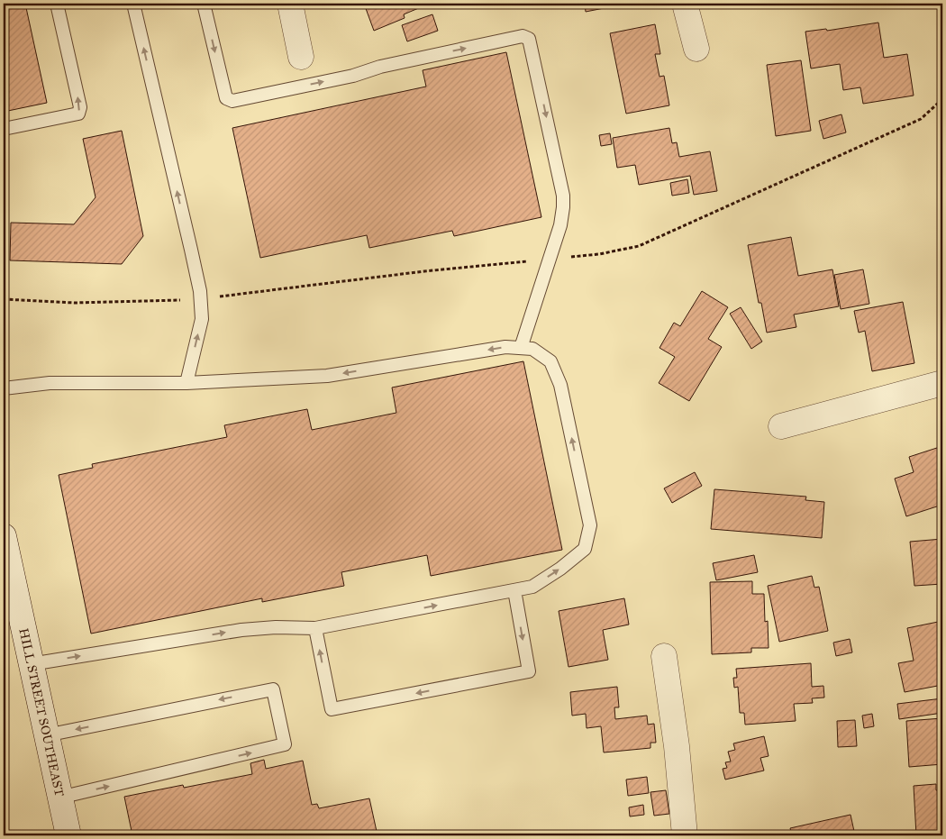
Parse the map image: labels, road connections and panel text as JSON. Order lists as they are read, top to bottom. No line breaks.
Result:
{"streets":{"street":["HILL STREET SOUTHEAST"]}}
